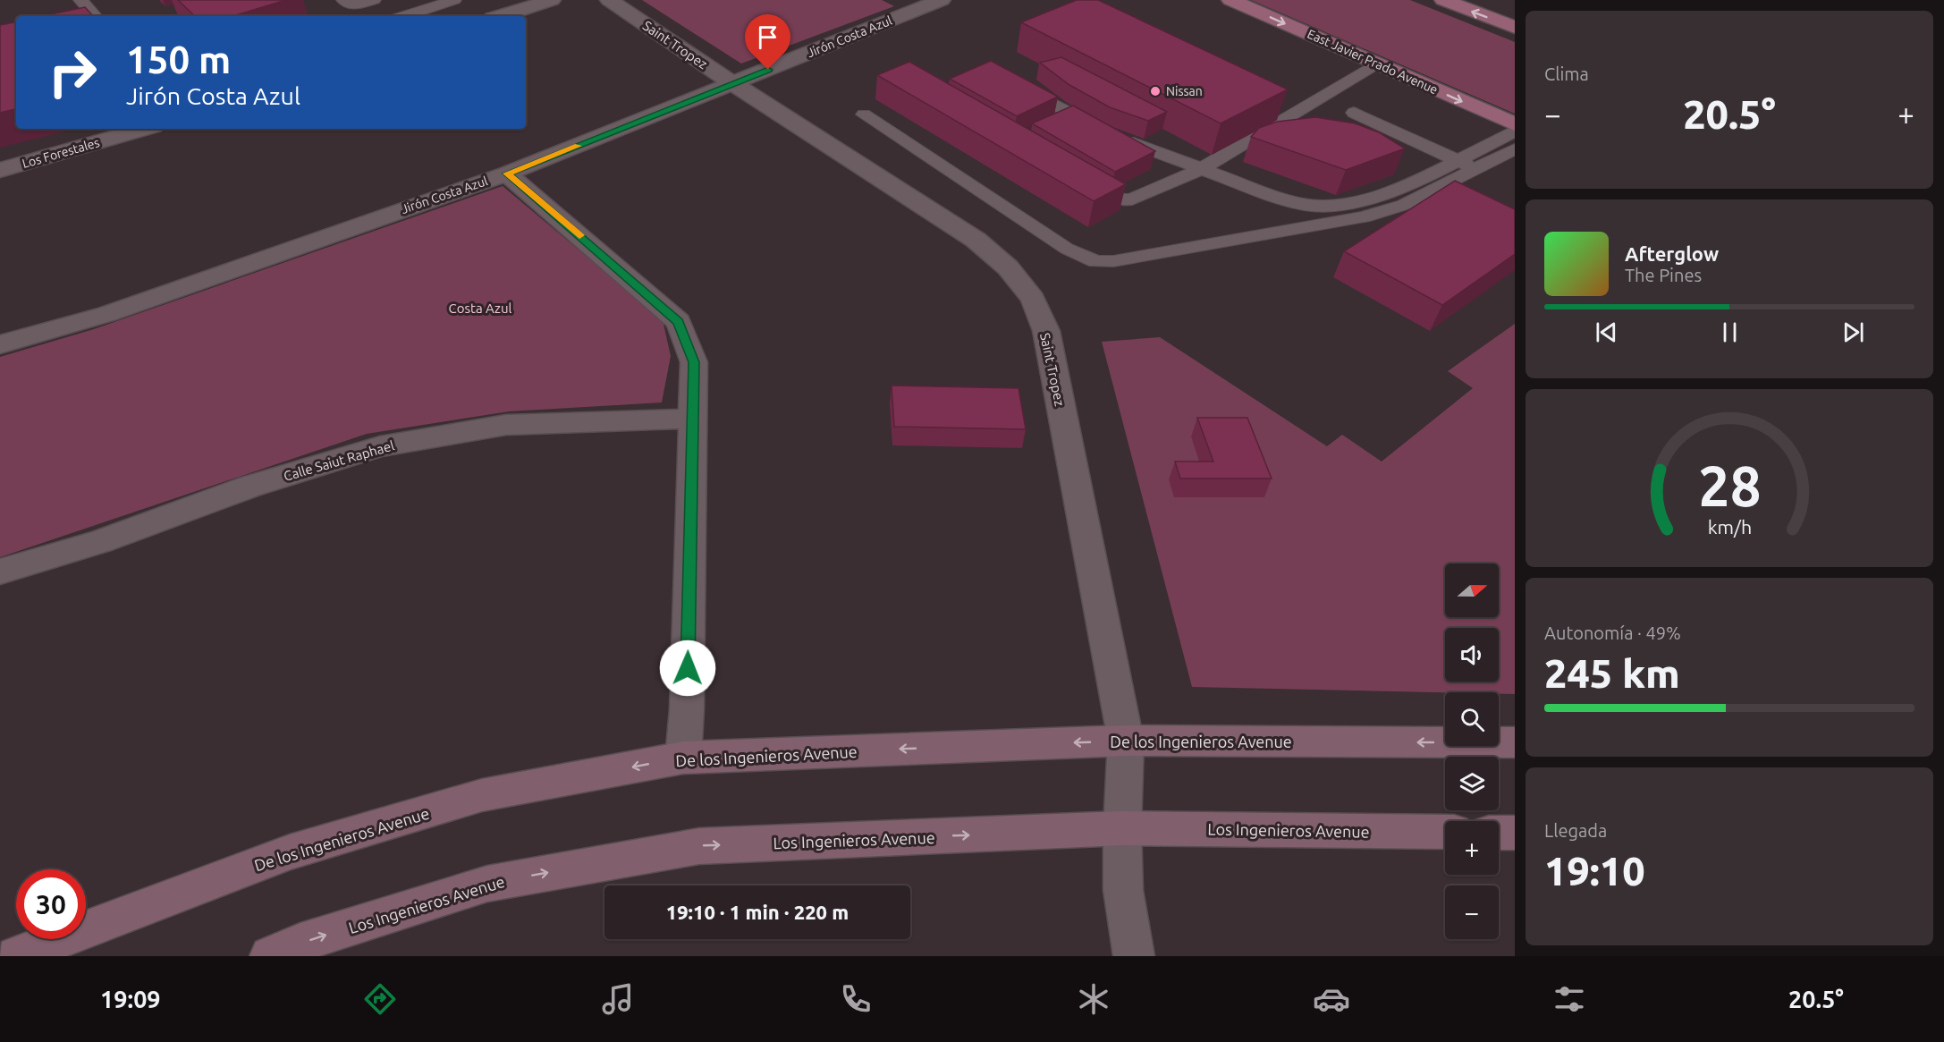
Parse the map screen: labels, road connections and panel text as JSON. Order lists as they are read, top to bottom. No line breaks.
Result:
{"streets":{"main road":["East Javier Prado Avenue"],"street":["Jirón Costa Azul","Saint Tropez","Los Forestales","Calle Saiut Raphael","De los Ingenieros Avenue","Los Ingenieros Avenue"]},"crossings":[["Jirón Costa Azul","Saint Tropez"],["Saint Tropez","De los Ingenieros Avenue"],["Saint Tropez","Los Ingenieros Avenue"]],"one_way":["East Javier Prado Avenue","De los Ingenieros Avenue","Los Ingenieros Avenue"],"parks":["Costa Azul"],"places":["Nissan"],"north":"right","page":{"tile":["Clima",["Autonomía · 49%","245 km"],["Llegada","19:10"]],"turn":["150 m","Jirón Costa Azul"],"heat":["−","20.5°","+"],"song":["Afterglow","The Pines"],"map_buttons":["+","−"],"limit":"30","trip":"19:10 · 1 min · 220 m","tabs":["19:09","20.5°"],"gauge":["28","km/h"]}}
